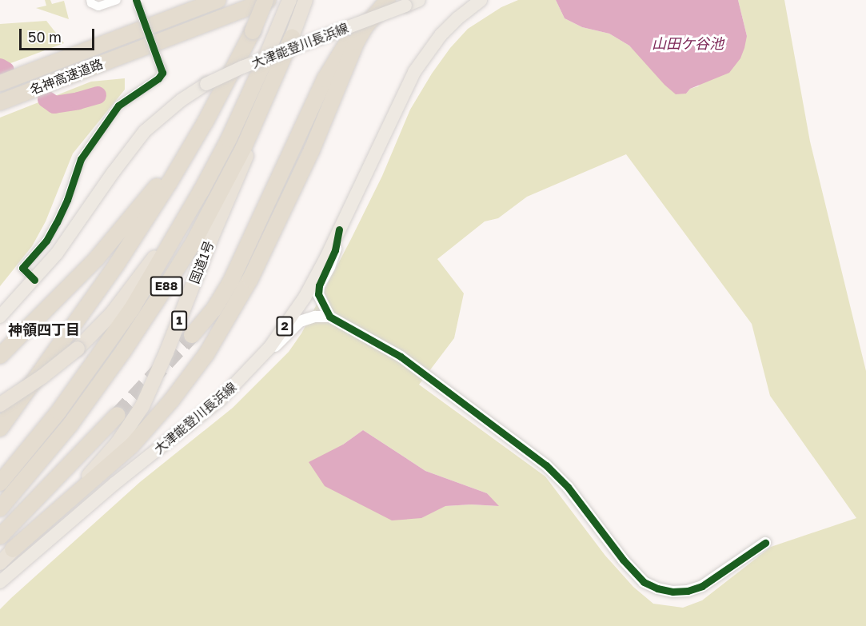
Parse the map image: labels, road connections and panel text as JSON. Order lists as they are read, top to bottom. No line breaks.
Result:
{"streets":{"highway":["名神高速道路","国道1号","E88","1"],"main road":["大津能登川長浜線","2"]},"crossings":[["国道1号","E88"]],"districts":["神領四丁目"],"water":["山田ケ谷池"],"scale_bar":"50 m"}
